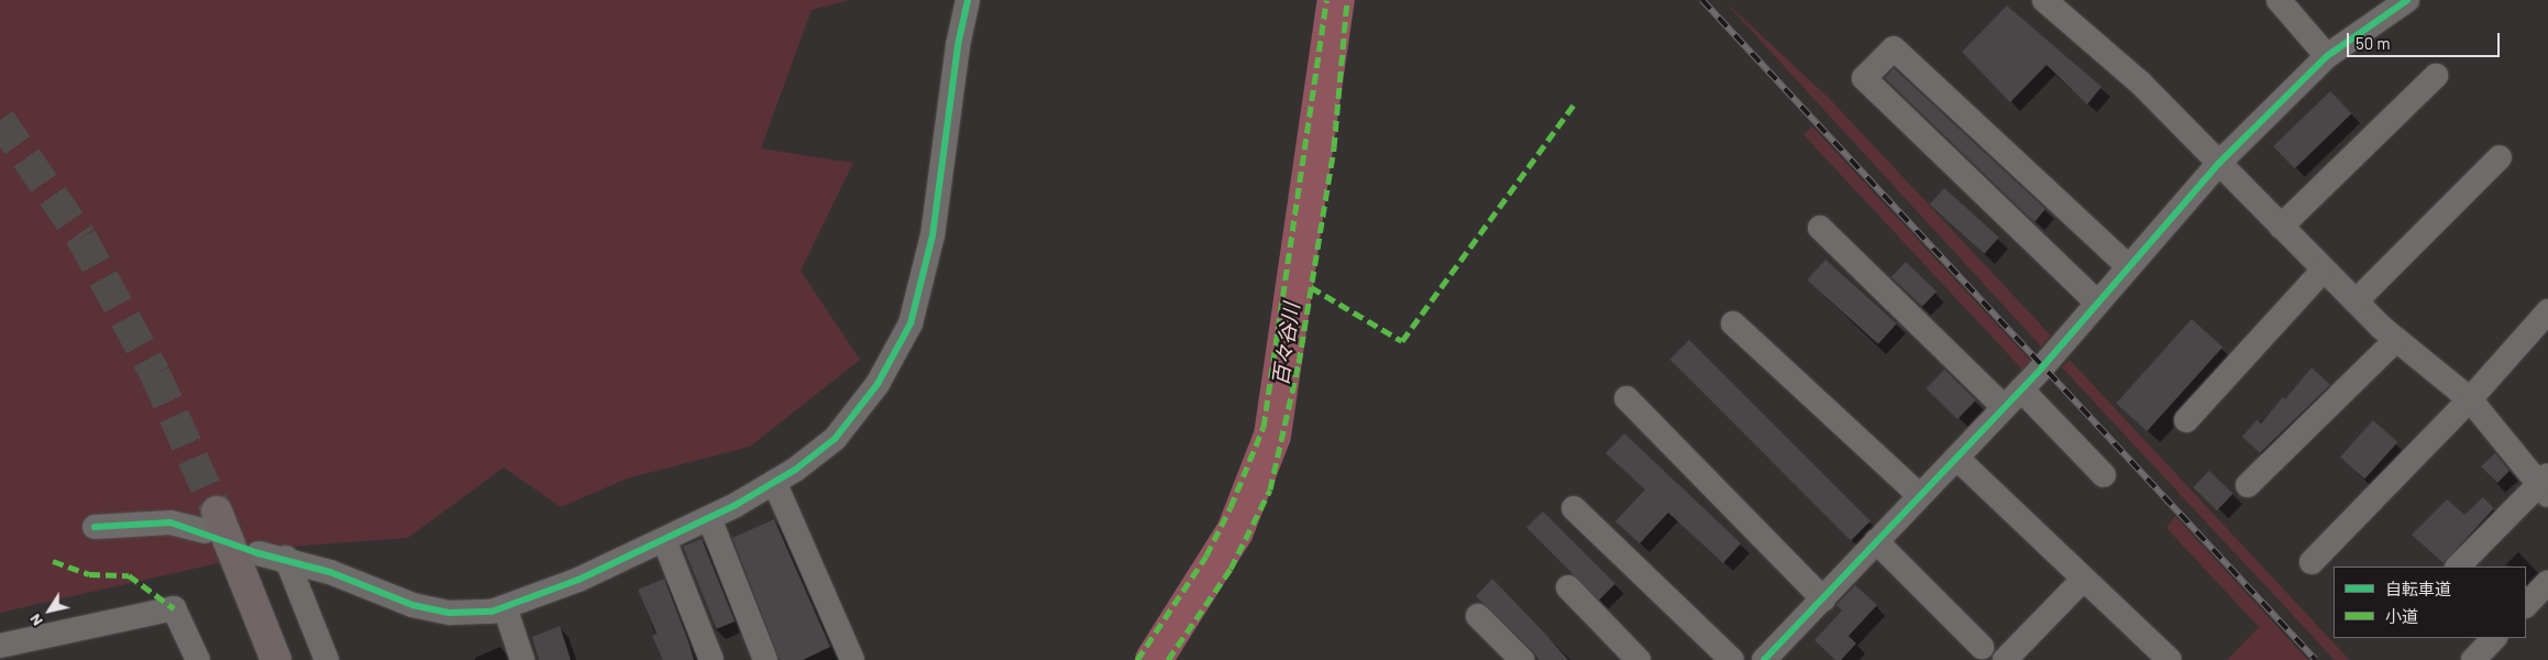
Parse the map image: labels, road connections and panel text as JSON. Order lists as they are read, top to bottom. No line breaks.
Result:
{"water":["百々谷川"],"legend":["自転車道","小道"],"scale_bar":"50 m","north":"bottom left"}
